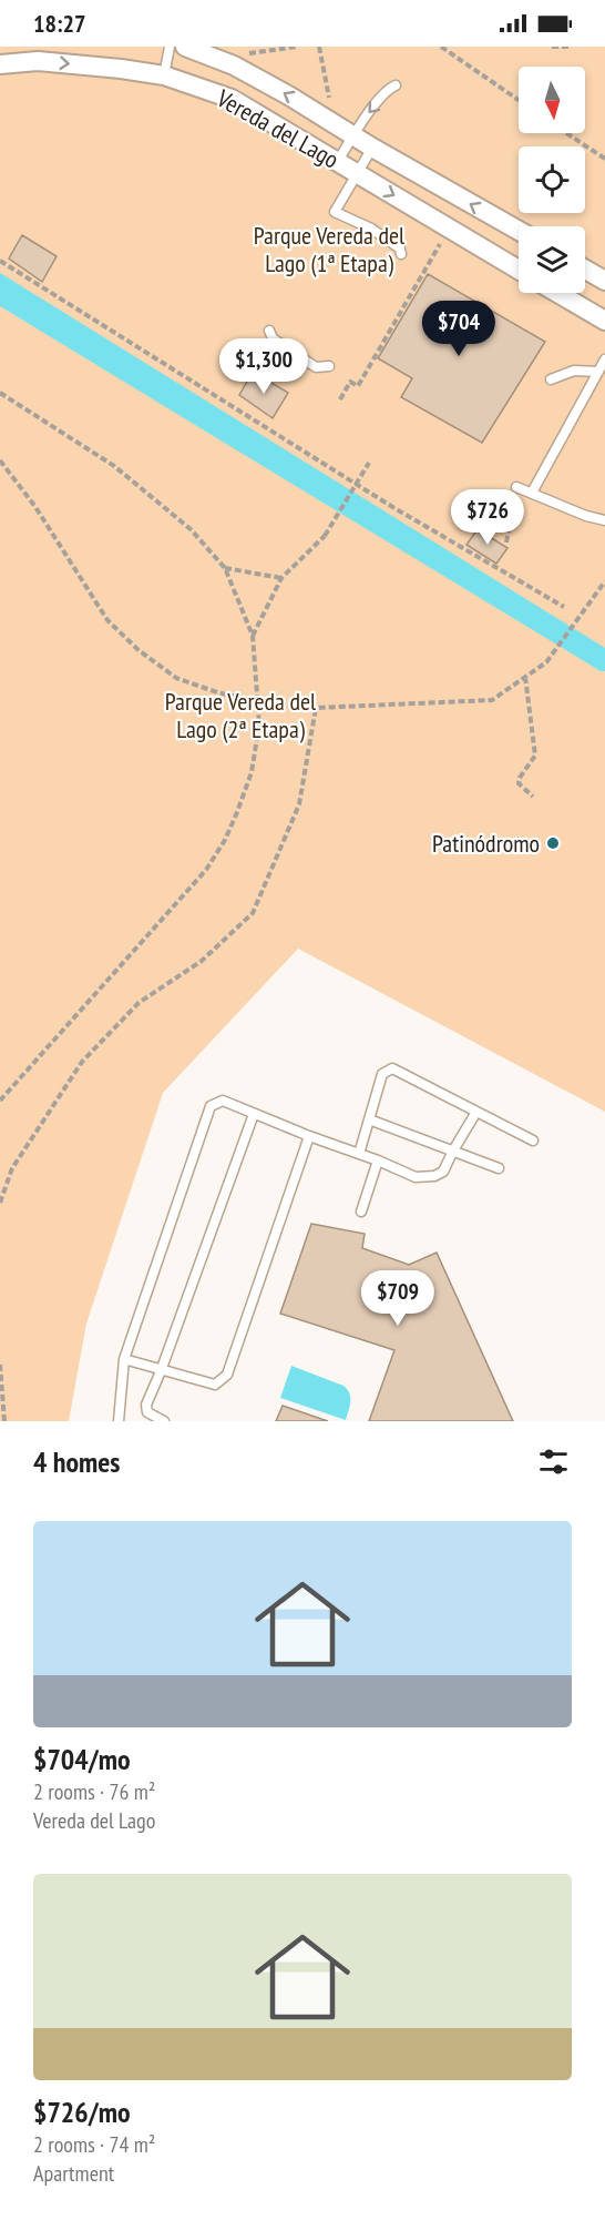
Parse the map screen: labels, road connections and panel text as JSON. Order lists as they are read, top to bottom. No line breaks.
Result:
{"streets":{"street":["Vereda del Lago"]},"parks":["Parque Vereda del Lago (1ª Etapa)","Parque Vereda del Lago (2ª Etapa)"],"places":["Patinódromo"],"north":"bottom","page":{"status":"18:27","price":["$704","$1,300","$726","$709"],"heading":"4 homes","list":[{"name":"$704/mo","note":"2 rooms · 76 m² · Vereda del Lago"},{"name":"$726/mo","note":"2 rooms · 74 m² · Apartment"}]}}
